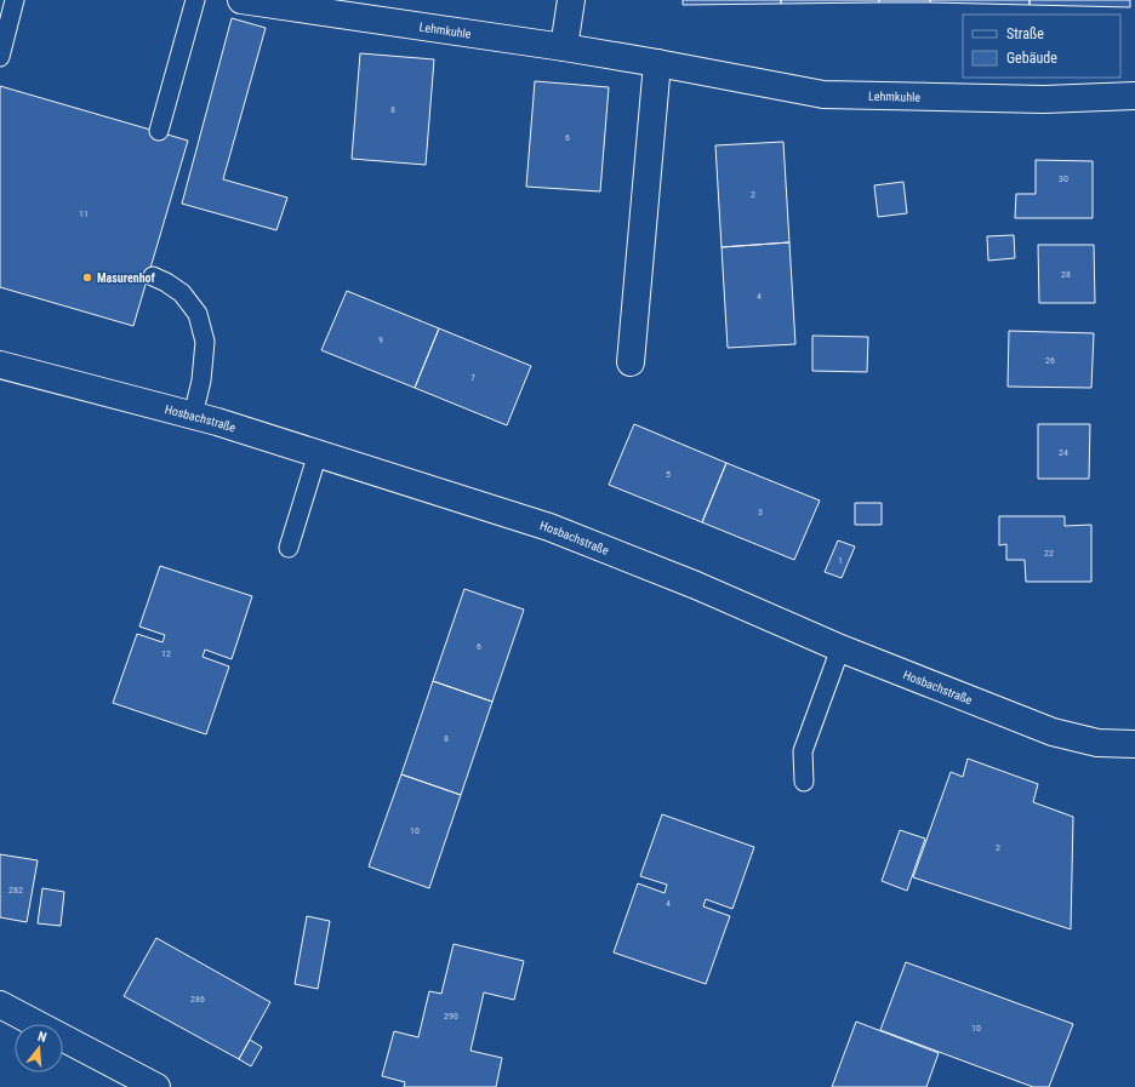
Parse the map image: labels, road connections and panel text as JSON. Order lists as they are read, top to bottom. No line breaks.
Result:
{"streets":{"street":["Lehmkuhle","Hosbachstraße"]},"places":["Masurenhof"],"house_numbers":["8","6","30","2","11","28","4","9","26","7","24","5","3","22","1","6","12","8","10","2","282","4","286","290","10"],"legend":["Straße","Gebäude"],"north":"top"}
